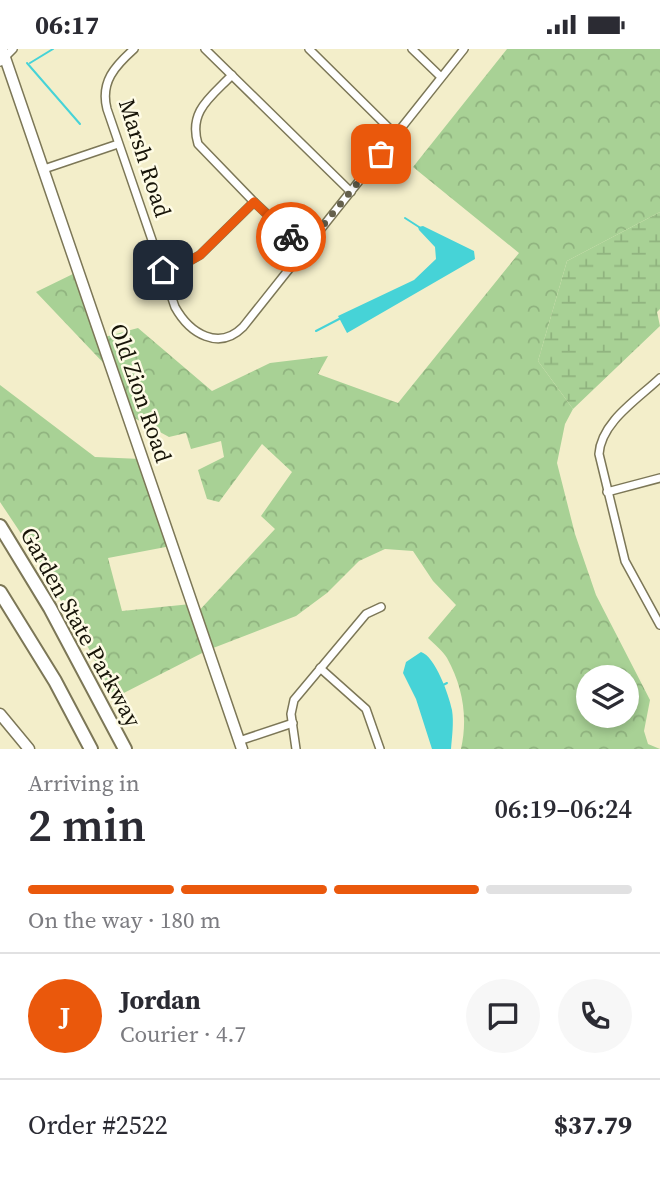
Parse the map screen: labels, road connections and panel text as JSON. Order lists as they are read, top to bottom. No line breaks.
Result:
{"streets":{"highway":["Garden State Parkway"],"street":["Marsh Road","Old Zion Road"]},"page":{"status":"06:17","heading":["2 min","Arriving in","06:19–06:24"],"panel":["Jordan","Courier · 4.7","Order #2522","$37.79"],"bar":"On the way · 180 m","round":"J"}}
